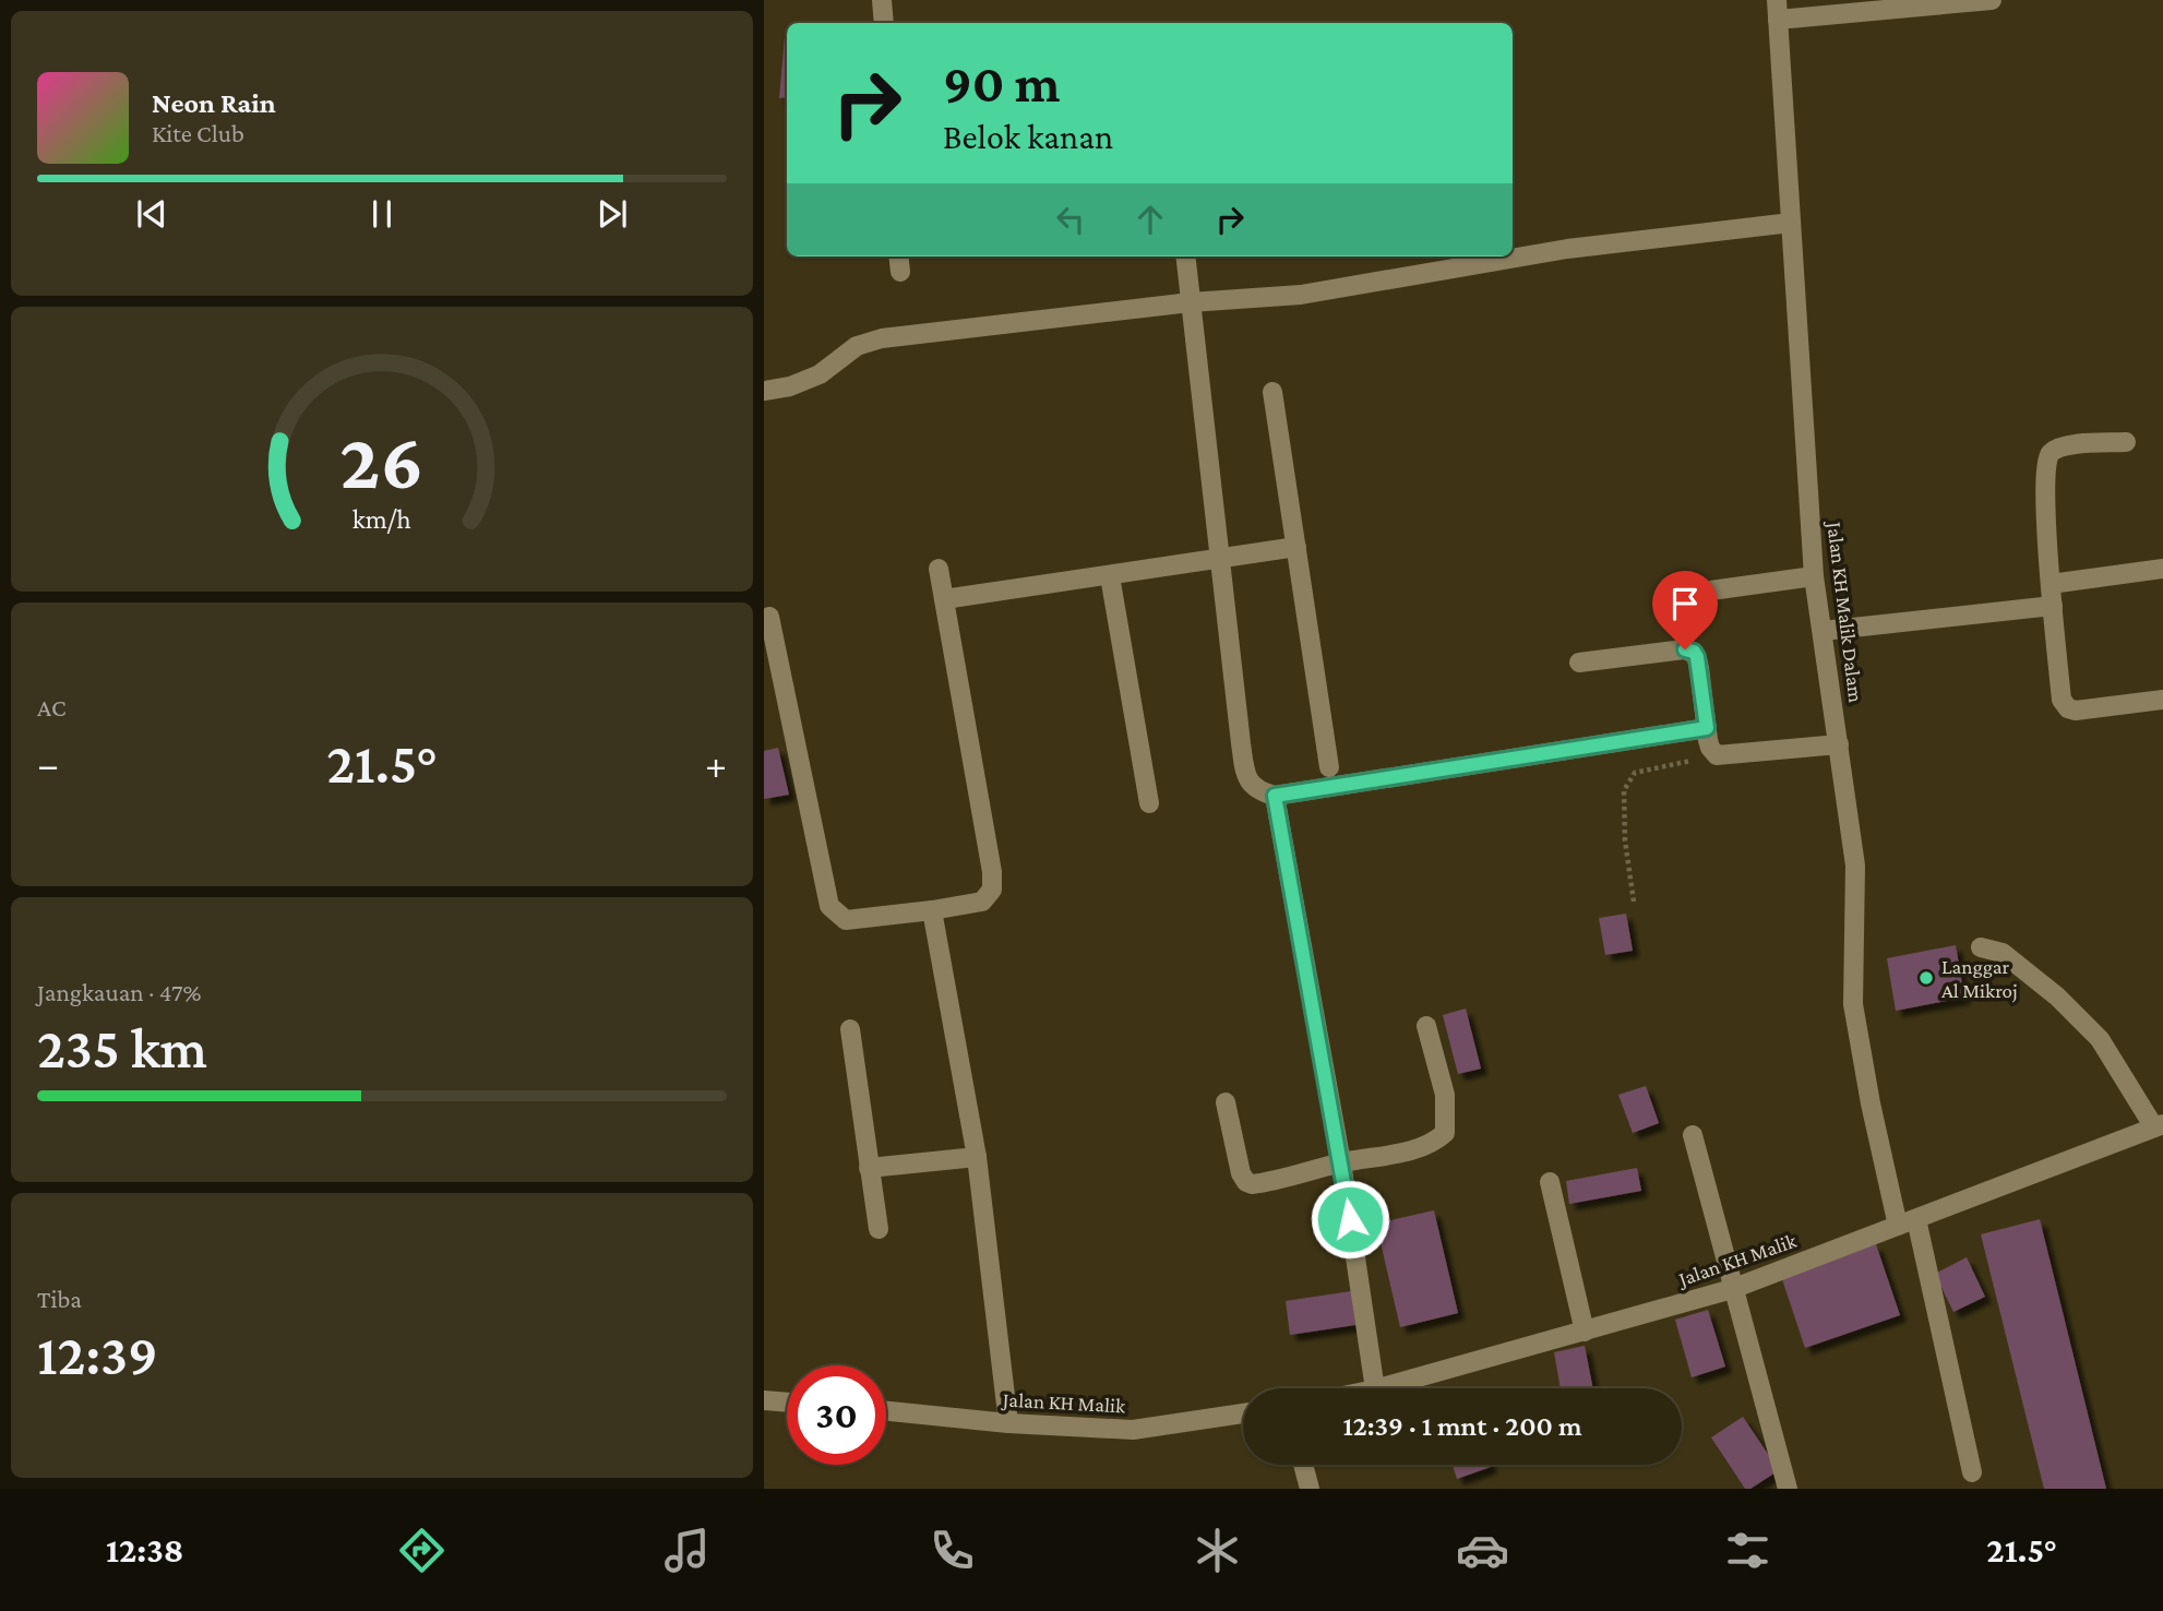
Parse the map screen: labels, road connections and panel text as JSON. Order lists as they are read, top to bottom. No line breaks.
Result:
{"streets":{"street":["Jalan KH Malik Dalam","Jalan KH Malik"]},"crossings":[["Jalan KH Malik Dalam","Jalan KH Malik"]],"places":["Langgar Al Mikroj"],"page":{"turn":["90 m","Belok kanan"],"song":["Neon Rain","Kite Club"],"tile":["AC",["Jangkauan · 47%","235 km"],["Tiba","12:39"]],"heat":["−","21.5°","+"],"limit":"30","trip":"12:39 · 1 mnt · 200 m","tabs":["12:38","21.5°"],"gauge":["26","km/h"]}}
